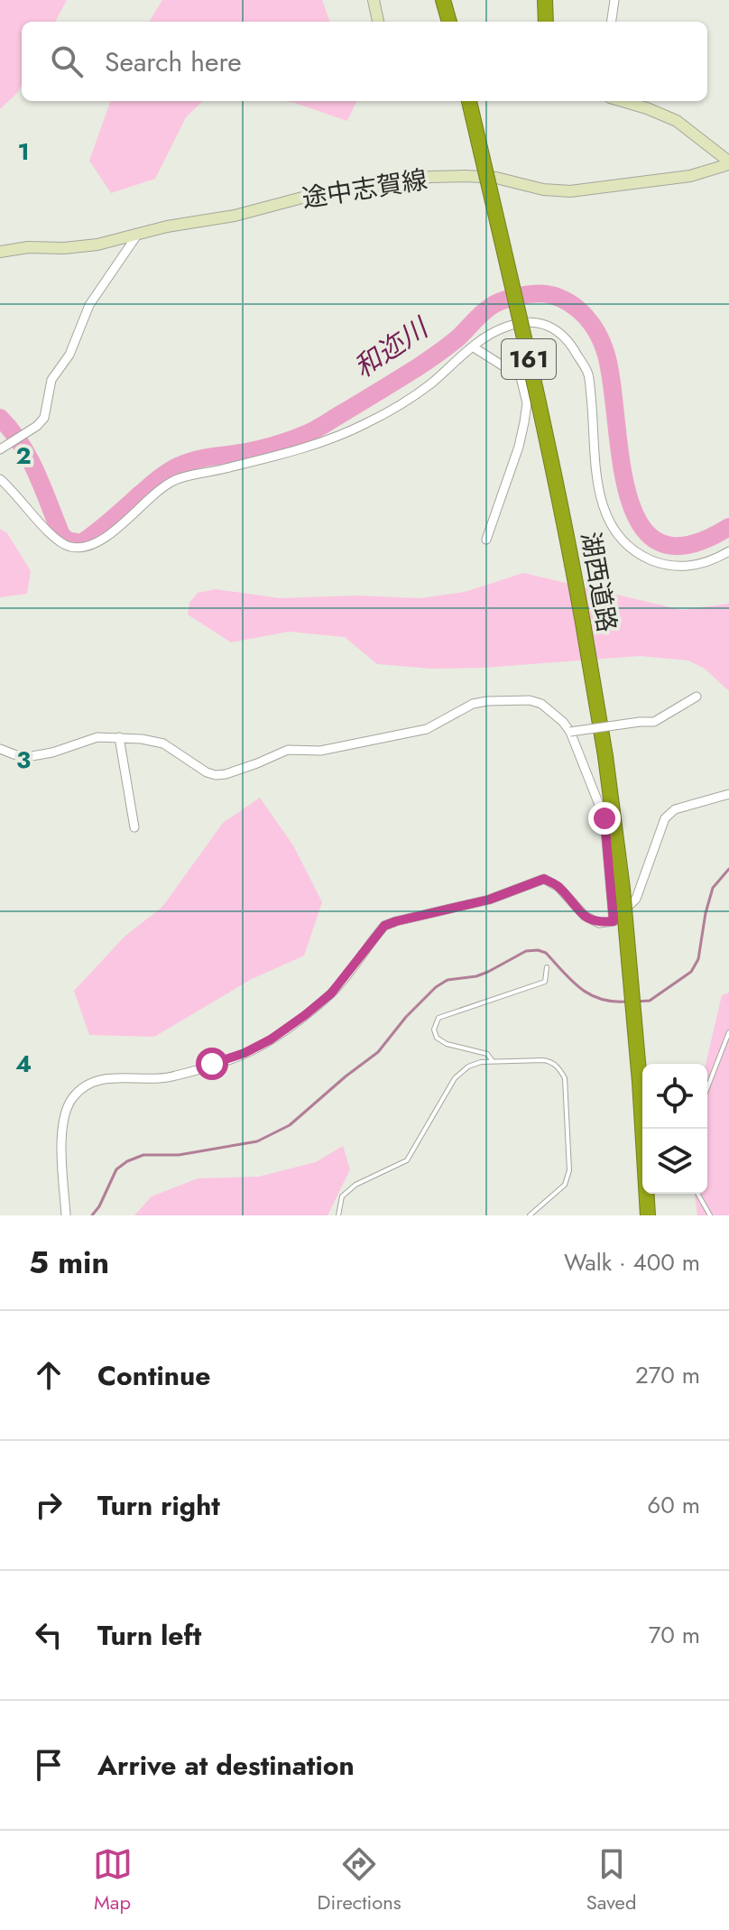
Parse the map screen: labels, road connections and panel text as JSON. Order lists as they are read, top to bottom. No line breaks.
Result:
{"streets":{"highway":["161","湖西道路"],"main road":["途中志賀線"]},"water":["和迩川"],"page":{"search":"Search here","heading":["5 min","Walk · 400 m"],"list":[["Continue","270 m"],["Turn right","60 m"],["Turn left","70 m"],"Arrive at destination"],"nav":["Map","Directions","Saved"]},"grid":{"rows":["1","2","3","4"]}}
